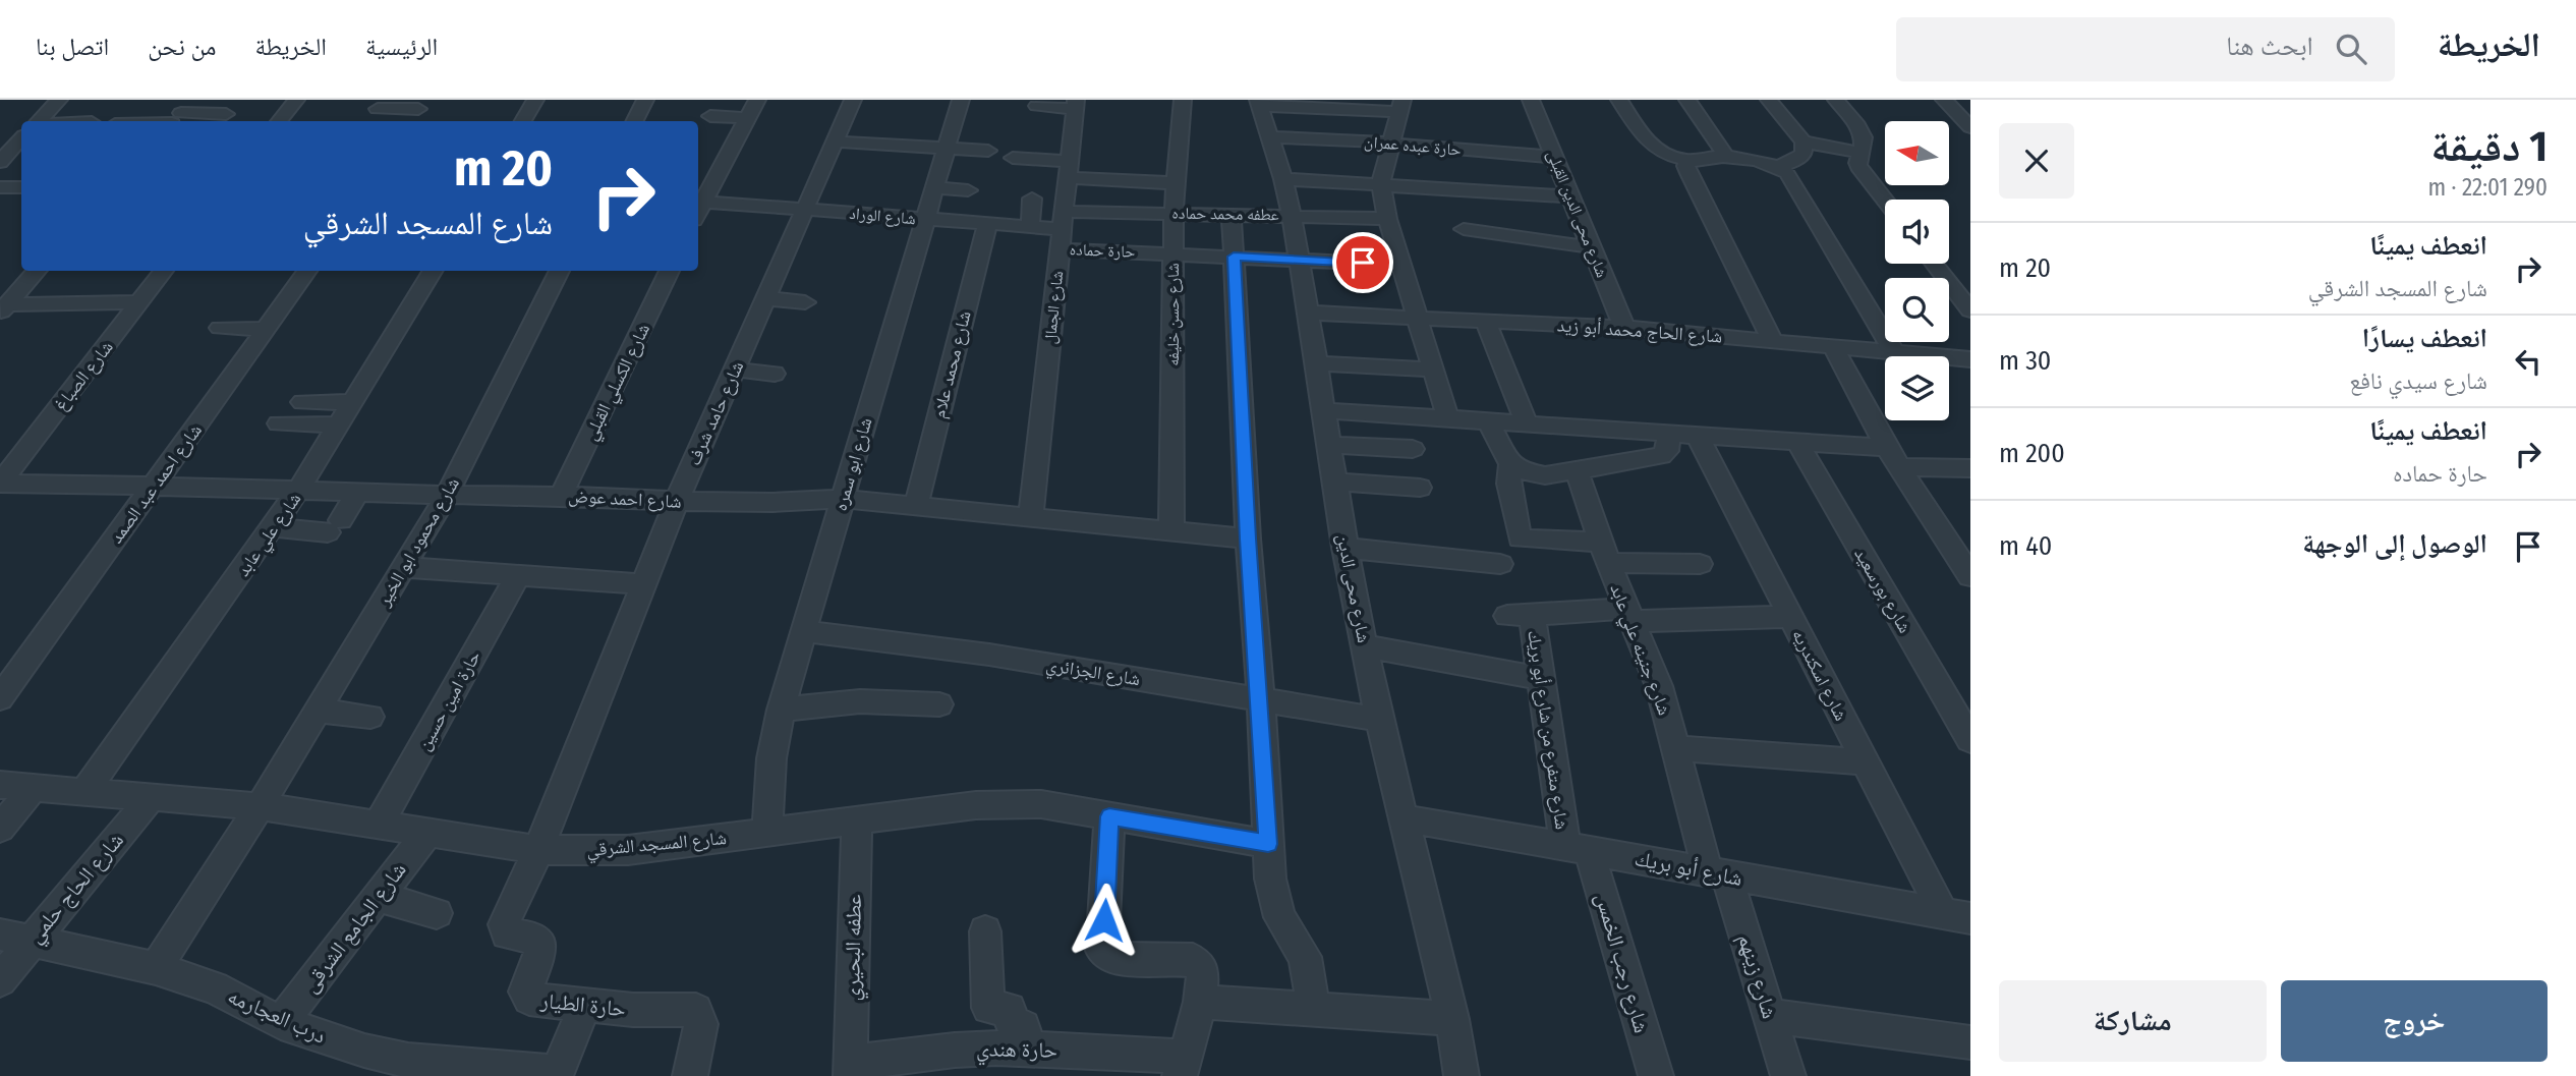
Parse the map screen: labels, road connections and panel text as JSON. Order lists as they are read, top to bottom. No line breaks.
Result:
{"streets":{"street":["حارة عبده عمران","عطفه محمد حماده","شارع محى الدين القبلى","شارع الوراد","حارة حماده","شارع الجمال","شارع حسن خليفه","شارع الحاج محمد أبو زيد","شارع محمد علام","شارع الصباغ","شارع الكسلي القبلي","شارع حامد شرف","شارع ابو سمره","شارع احمد عبد الصمد","شارع احمد عوض","شارع علي عابد","شارع محمود ابو الخير","شارع محى الدين","شارع بورسعيد","شارع جنينه علي عابد","شارع الجزائري","شارع اسكندريه","حارة امين حسين","شارع متفرع من شارع أبو بريك","شارع المسجد الشرقي","شارع أبو بريك","شارع الحاج حلمي","شارع الجامع الشرقى","عطفه البحيري","شارع رجب الخمس","شارع زينهم","حارة الطيار","درب العجارمه","حارة هندي"]},"crossings":[["حارة عبده عمران","شارع محى الدين القبلى"],["حارة عبده عمران","شارع محى الدين"],["عطفه محمد حماده","شارع الوراد"],["عطفه محمد حماده","حارة حماده"],["عطفه محمد حماده","شارع الجمال"],["عطفه محمد حماده","شارع حسن خليفه"],["عطفه محمد حماده","شارع محى الدين"],["شارع محى الدين القبلى","شارع الحاج محمد أبو زيد"],["شارع الوراد","حارة حماده"],["شارع الوراد","شارع الجمال"],["شارع الوراد","شارع محمد علام"],["شارع الوراد","شارع حامد شرف"],["شارع الوراد","شارع ابو سمره"],["حارة حماده","شارع الجمال"],["حارة حماده","شارع حسن خليفه"],["حارة حماده","شارع محى الدين"],["شارع الجمال","شارع احمد عوض"],["شارع حسن خليفه","شارع احمد عوض"],["شارع الحاج محمد أبو زيد","شارع محى الدين"],["شارع محمد علام","شارع احمد عوض"],["شارع الصباغ","شارع احمد عوض"],["شارع الكسلي القبلي","شارع احمد عوض"],["شارع حامد شرف","شارع احمد عوض"],["شارع حامد شرف","شارع المسجد الشرقي"],["شارع حامد شرف","حارة الطيار"],["شارع ابو سمره","شارع احمد عوض"],["شارع ابو سمره","شارع الجزائري"],["شارع ابو سمره","شارع المسجد الشرقي"],["شارع احمد عبد الصمد","شارع احمد عوض"],["شارع احمد عوض","شارع علي عابد"],["شارع احمد عوض","شارع محمود ابو الخير"],["شارع علي عابد","شارع المسجد الشرقي"],["شارع محمود ابو الخير","شارع المسجد الشرقي"],["شارع محمود ابو الخير","درب العجارمه"],["شارع محى الدين","شارع الجزائري"],["شارع محى الدين","شارع أبو بريك"],["شارع جنينه علي عابد","شارع متفرع من شارع أبو بريك"],["شارع جنينه علي عابد","شارع أبو بريك"],["شارع جنينه علي عابد","شارع زينهم"],["شارع اسكندريه","شارع أبو بريك"],["حارة امين حسين","شارع المسجد الشرقي"],["شارع متفرع من شارع أبو بريك","شارع أبو بريك"],["شارع متفرع من شارع أبو بريك","شارع رجب الخمس"],["شارع المسجد الشرقي","شارع الحاج حلمي"],["شارع المسجد الشرقي","شارع الجامع الشرقى"],["شارع المسجد الشرقي","عطفه البحيري"],["شارع المسجد الشرقي","حارة الطيار"],["شارع أبو بريك","شارع رجب الخمس"],["شارع أبو بريك","شارع زينهم"],["شارع الحاج حلمي","درب العجارمه"],["شارع الجامع الشرقى","درب العجارمه"],["عطفه البحيري","حارة هندي"]],"north":"left","page":{"header":"الخريطة","search":"ابحث هنا","nav":["الرئيسية","الخريطة","من نحن","اتصل بنا"],"heading":["1 دقيقة","290 m · 22:01"],"turn":["20 m","شارع المسجد الشرقي"],"list":[{"name":"انعطف يمينًا","note":"شارع المسجد الشرقي","value":"20 m"},{"name":"انعطف يسارًا","note":"شارع سيدي نافع","value":"30 m"},{"name":"انعطف يمينًا","note":"حارة حماده","value":"200 m"},{"name":"الوصول إلى الوجهة","value":"40 m"}],"buttons":["خروج","مشاركة"]}}
